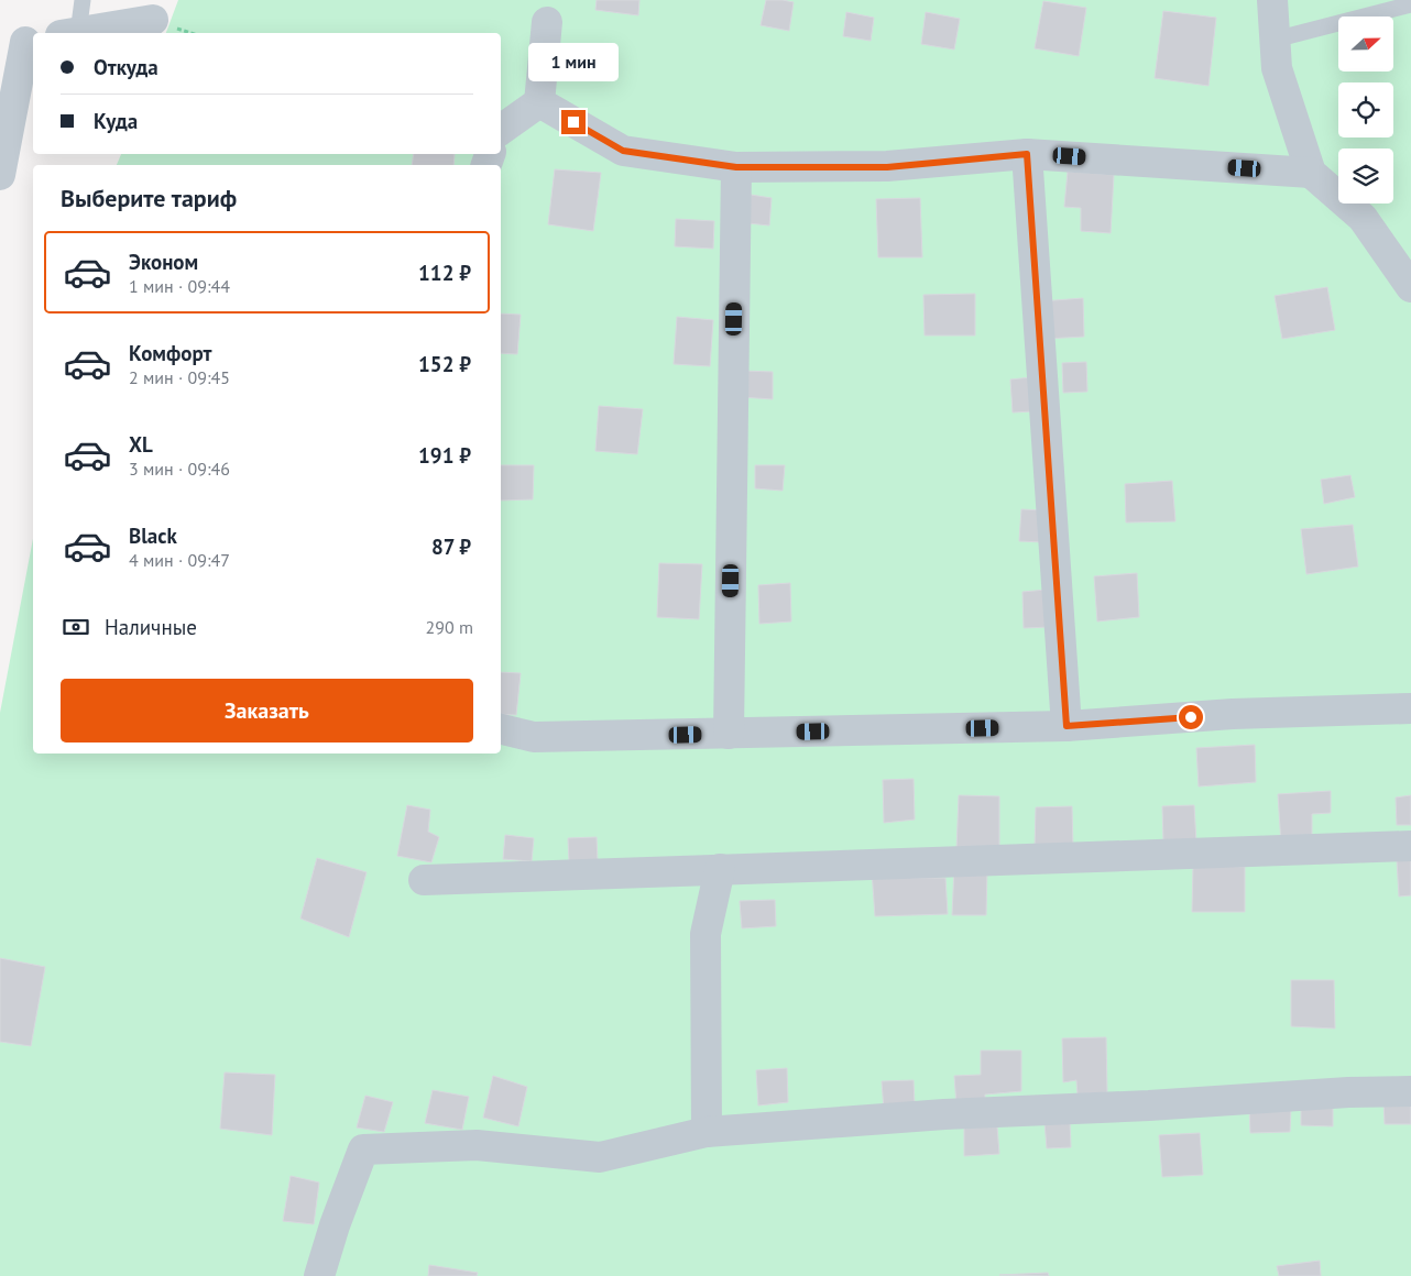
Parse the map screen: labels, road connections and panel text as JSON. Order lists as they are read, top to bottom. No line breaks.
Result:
{"north":"right","page":{"banner":["Откуда","Куда"],"bubble":"1 мин","heading":"Выберите тариф","list":[{"name":"Эконом","note":"1 мин · 09:44","value":"112 ₽"},{"name":"Комфорт","note":"2 мин · 09:45","value":"152 ₽"},{"name":"XL","note":"3 мин · 09:46","value":"191 ₽"},{"name":"Black","note":"4 мин · 09:47","value":"87 ₽"}],"pay":["Наличные","290 m"],"buttons":"Заказать"}}
